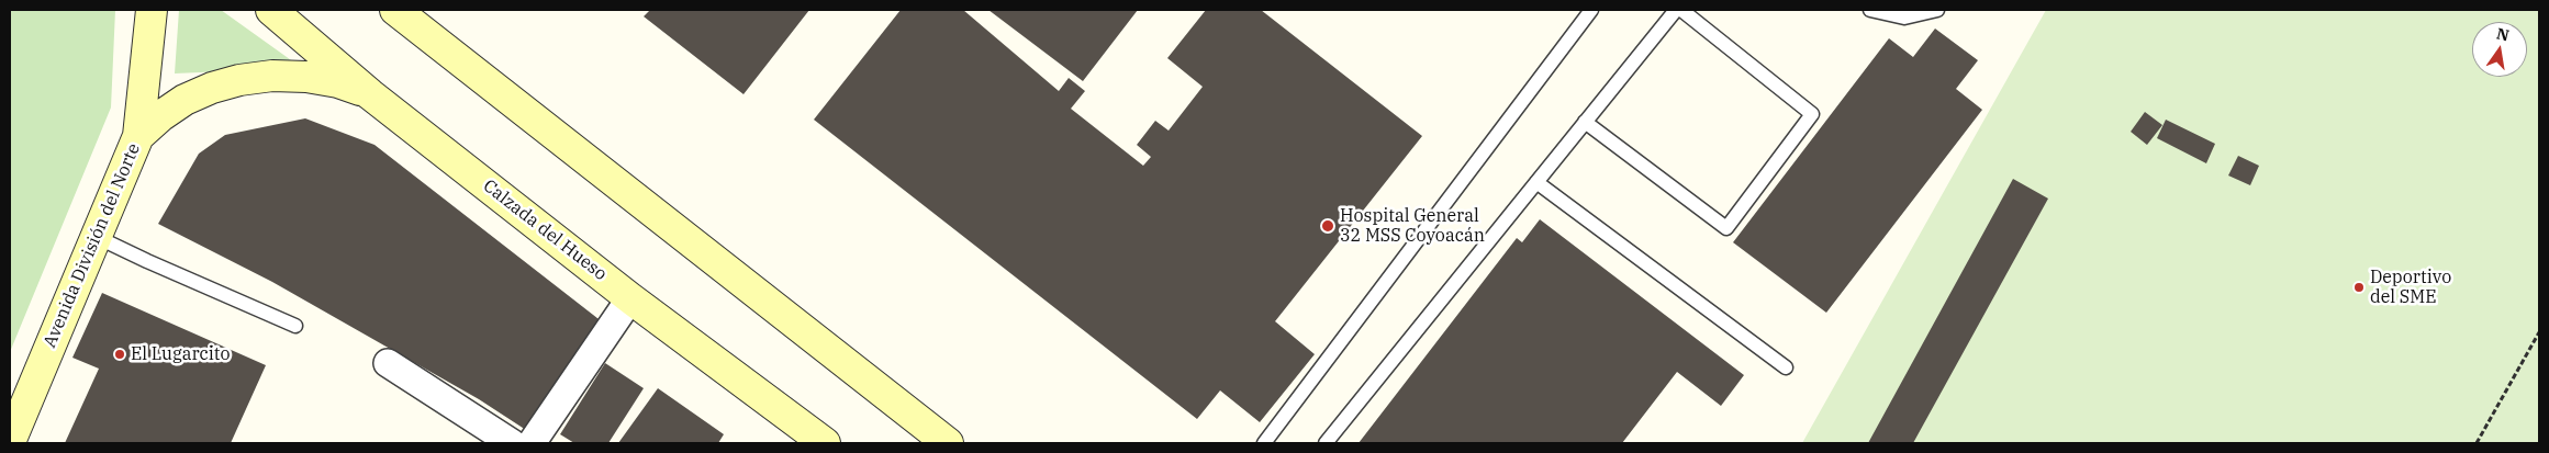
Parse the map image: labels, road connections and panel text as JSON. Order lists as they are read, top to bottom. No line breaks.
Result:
{"streets":{"main road":["Calzada del Hueso","Avenida División del Norte"]},"places":["Hospital General 32 MSS Coyoacán","Deportivo del SME","El Lugarcito"],"north":"top"}
